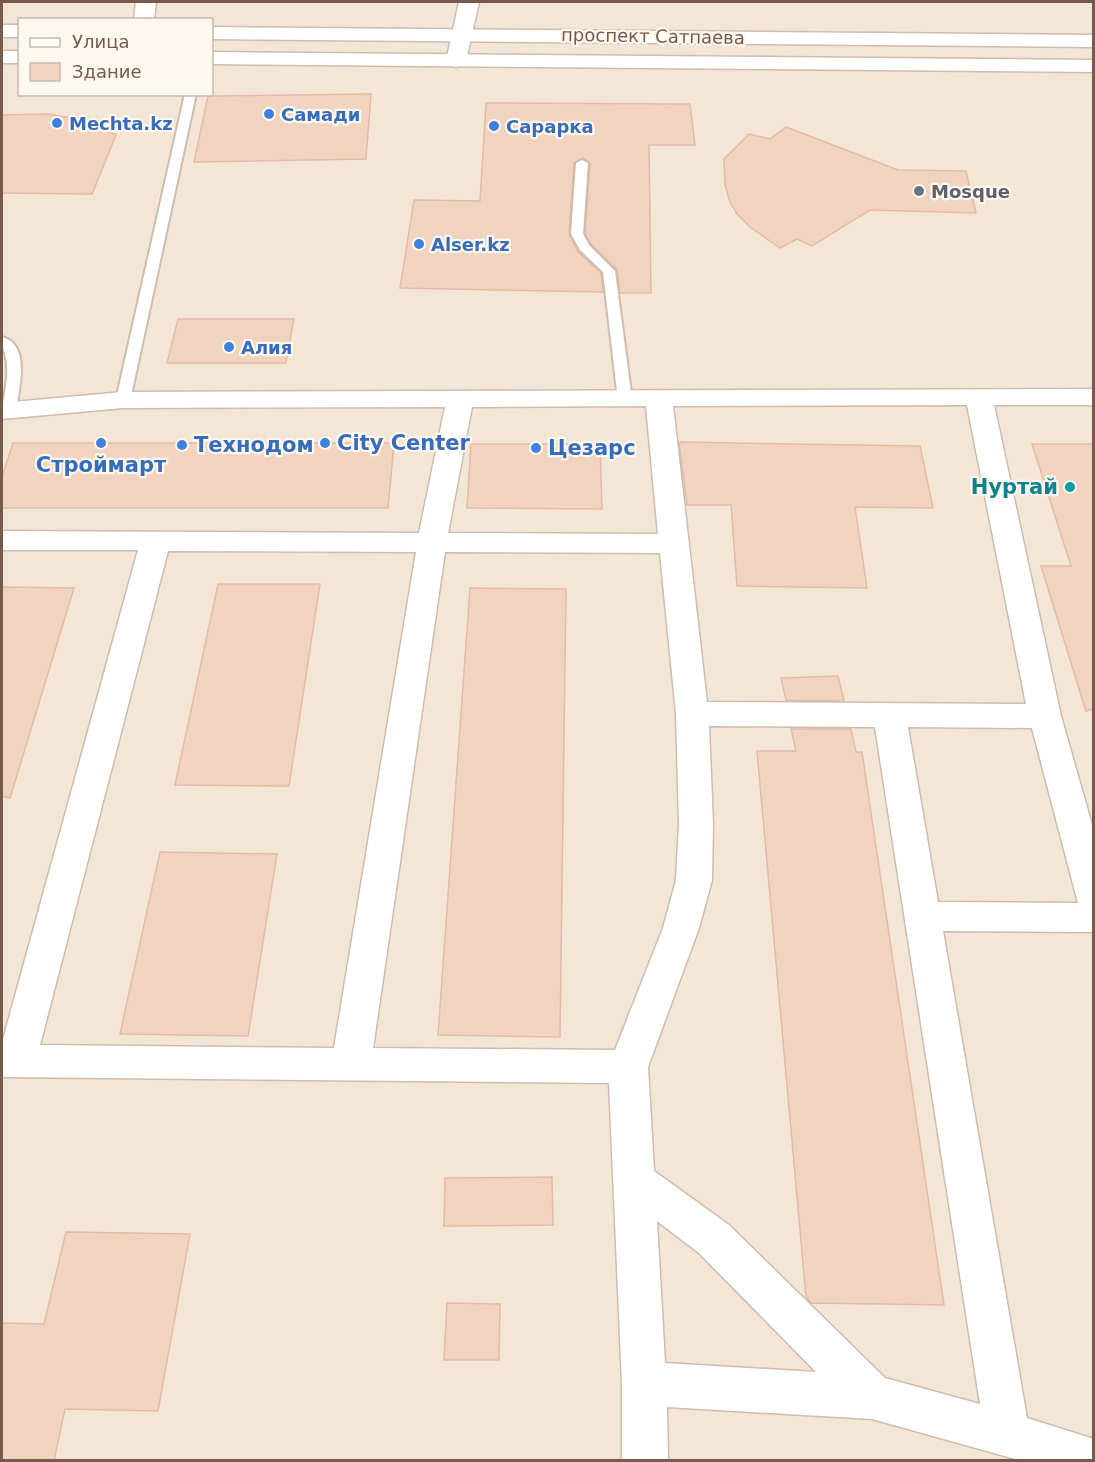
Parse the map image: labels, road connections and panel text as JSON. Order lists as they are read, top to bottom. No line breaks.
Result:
{"streets":{"street":["проспект Сатпаева"]},"places":["Самади","Mechta.kz","Сарарка","Mosque","Alser.kz","Алия","Строймарт","City Center","Технодом","Цезарс","Нуртай"],"legend":["Улица","Здание"]}
